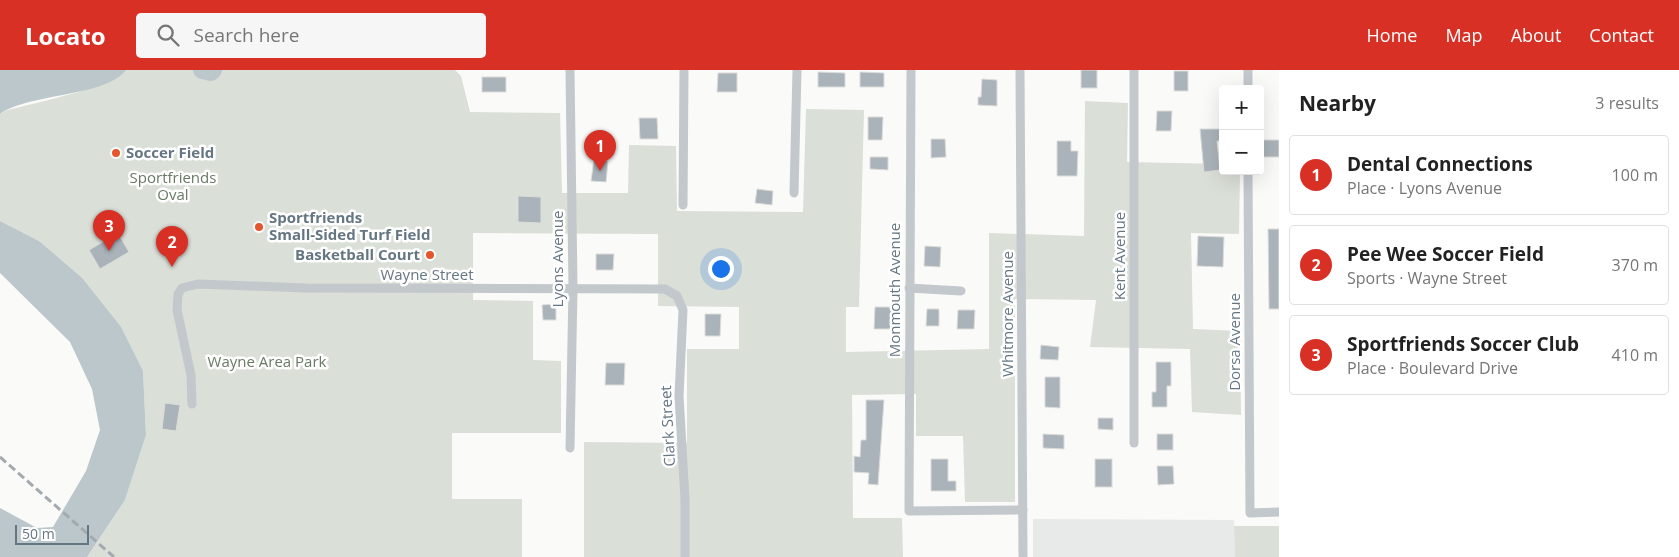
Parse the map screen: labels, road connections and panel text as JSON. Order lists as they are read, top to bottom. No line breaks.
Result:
{"streets":{"street":["Kent Avenue","Lyons Avenue","Wayne Street","Monmouth Avenue","Whitmore Avenue","Dorsa Avenue","Clark Street"]},"crossings":[["Lyons Avenue","Wayne Street"],["Wayne Street","Clark Street"],["Monmouth Avenue","Whitmore Avenue"]],"parks":["Sportfriends Oval","Wayne Area Park"],"places":["Soccer Field","Sportfriends Small-Sided Turf Field","Basketball Court"],"scale_bar":"50 m","page":{"header":"Locato","search":"Search here","nav":["Home","Map","About","Contact"],"heading":["Nearby","3 results"],"map_buttons":["+","−"],"pins":["1","3","2"],"list":[{"mark":"1","name":"Dental Connections","note":"Place · Lyons Avenue","value":"100 m"},{"mark":"2","name":"Pee Wee Soccer Field","note":"Sports · Wayne Street","value":"370 m"},{"mark":"3","name":"Sportfriends Soccer Club","note":"Place · Boulevard Drive","value":"410 m"}],"scale":"50 m"}}
